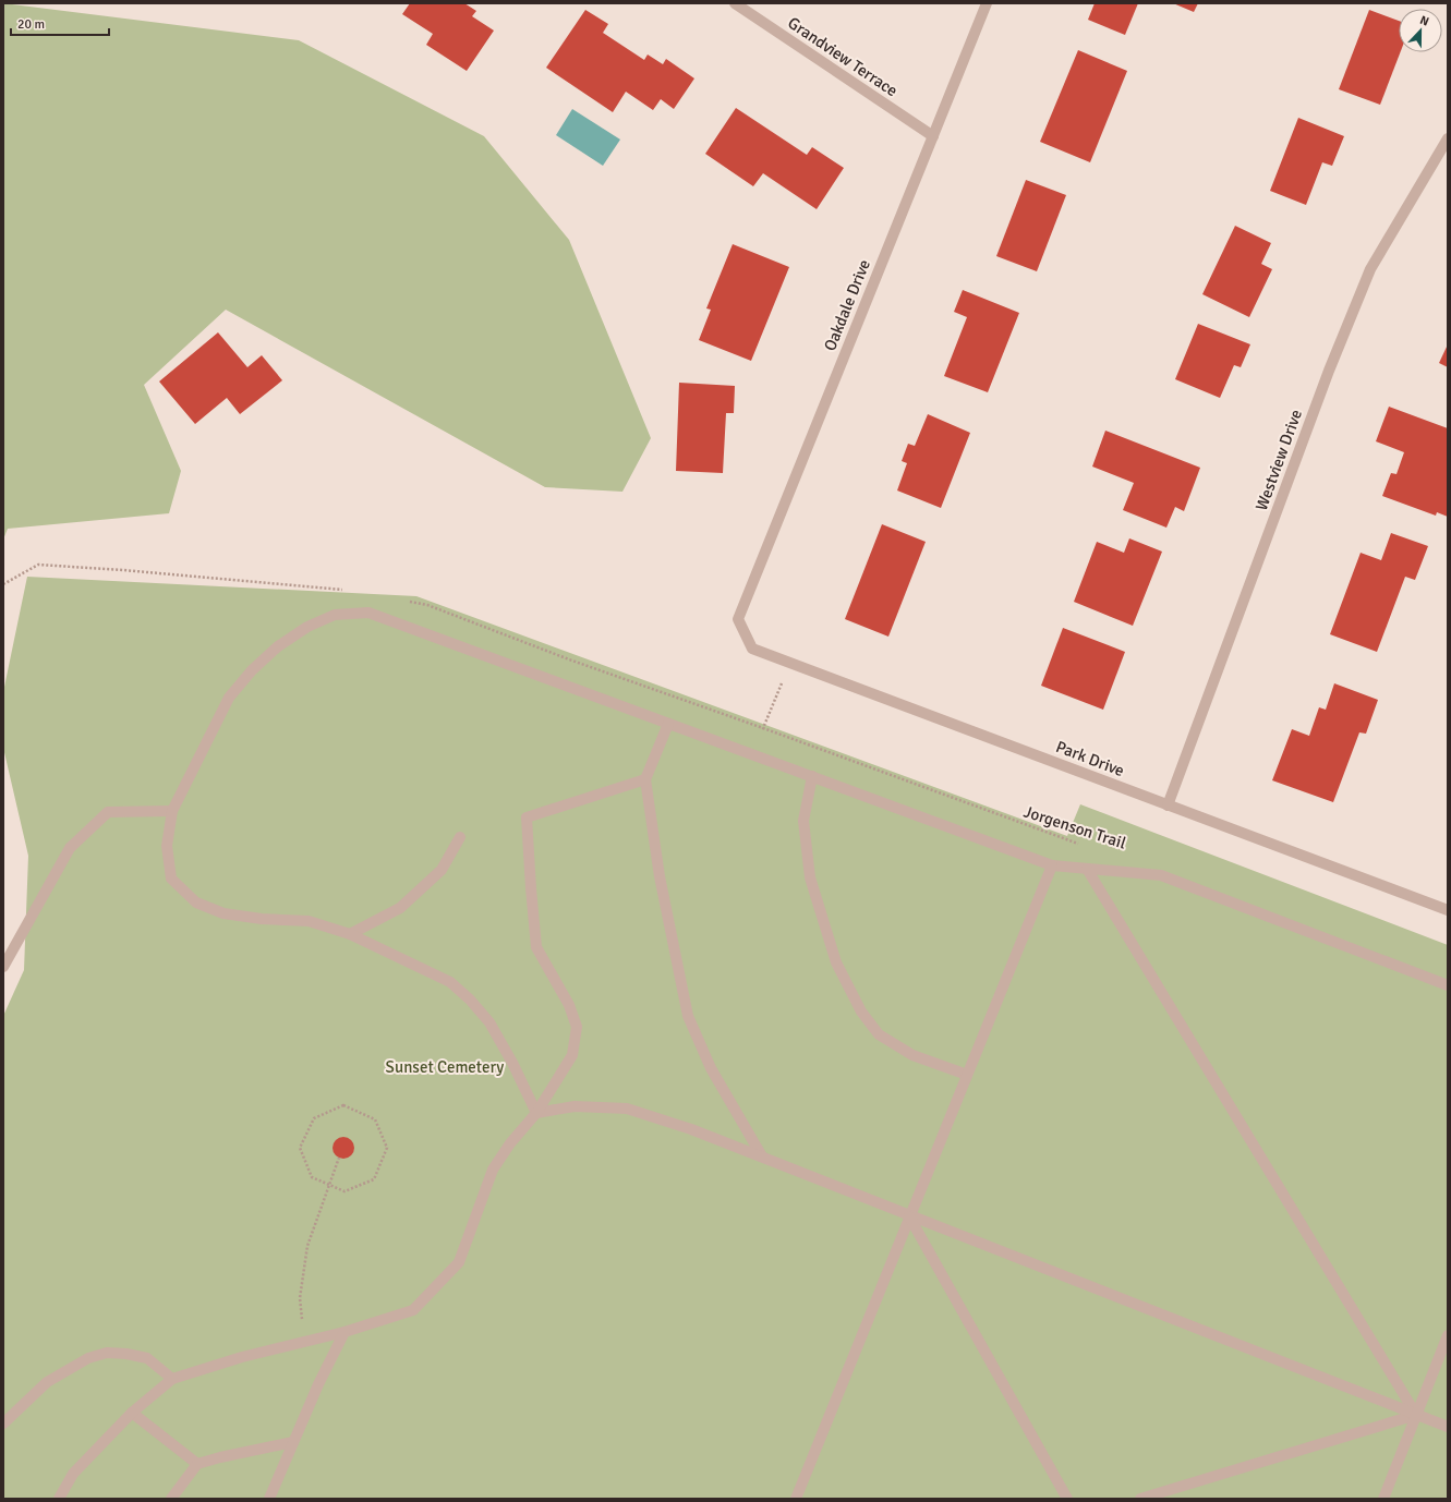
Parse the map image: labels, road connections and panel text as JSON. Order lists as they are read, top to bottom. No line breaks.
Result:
{"streets":{"street":["Grandview Terrace","Oakdale Drive","Westview Drive","Park Drive"],"path":["Jorgenson Trail"]},"crossings":[["Grandview Terrace","Oakdale Drive"],["Oakdale Drive","Park Drive"],["Westview Drive","Park Drive"],["Park Drive","Jorgenson Trail"]],"parks":["Sunset Cemetery"],"scale_bar":"20 m","north":"top"}
